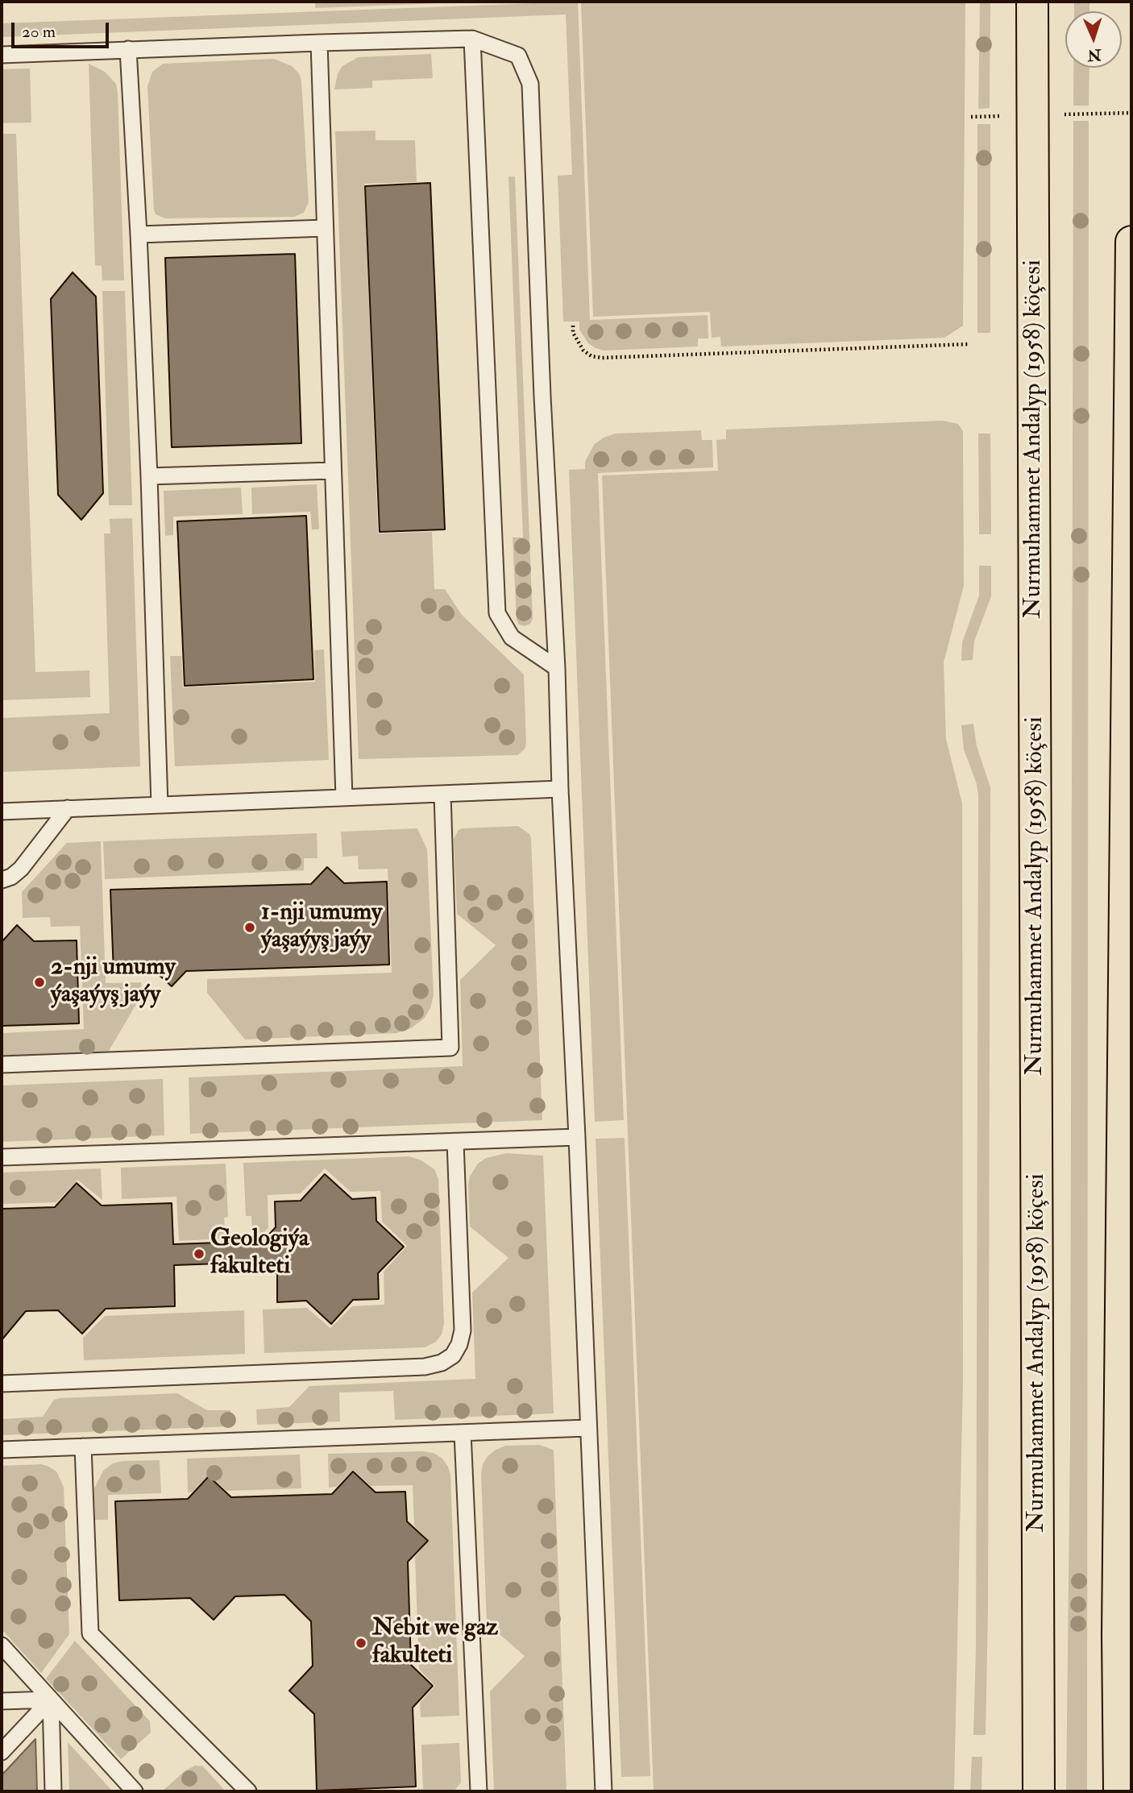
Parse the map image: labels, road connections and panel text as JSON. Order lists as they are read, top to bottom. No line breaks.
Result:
{"streets":{"main road":["Nurmuhammet Andalyp (1958) köçesi"]},"places":["1-nji umumy ýaşaýyş jaýy","2-nji umumy ýaşaýyş jaýy","Geologiýa fakulteti","Nebit we gaz fakulteti"],"scale_bar":"20 m","north":"bottom"}
